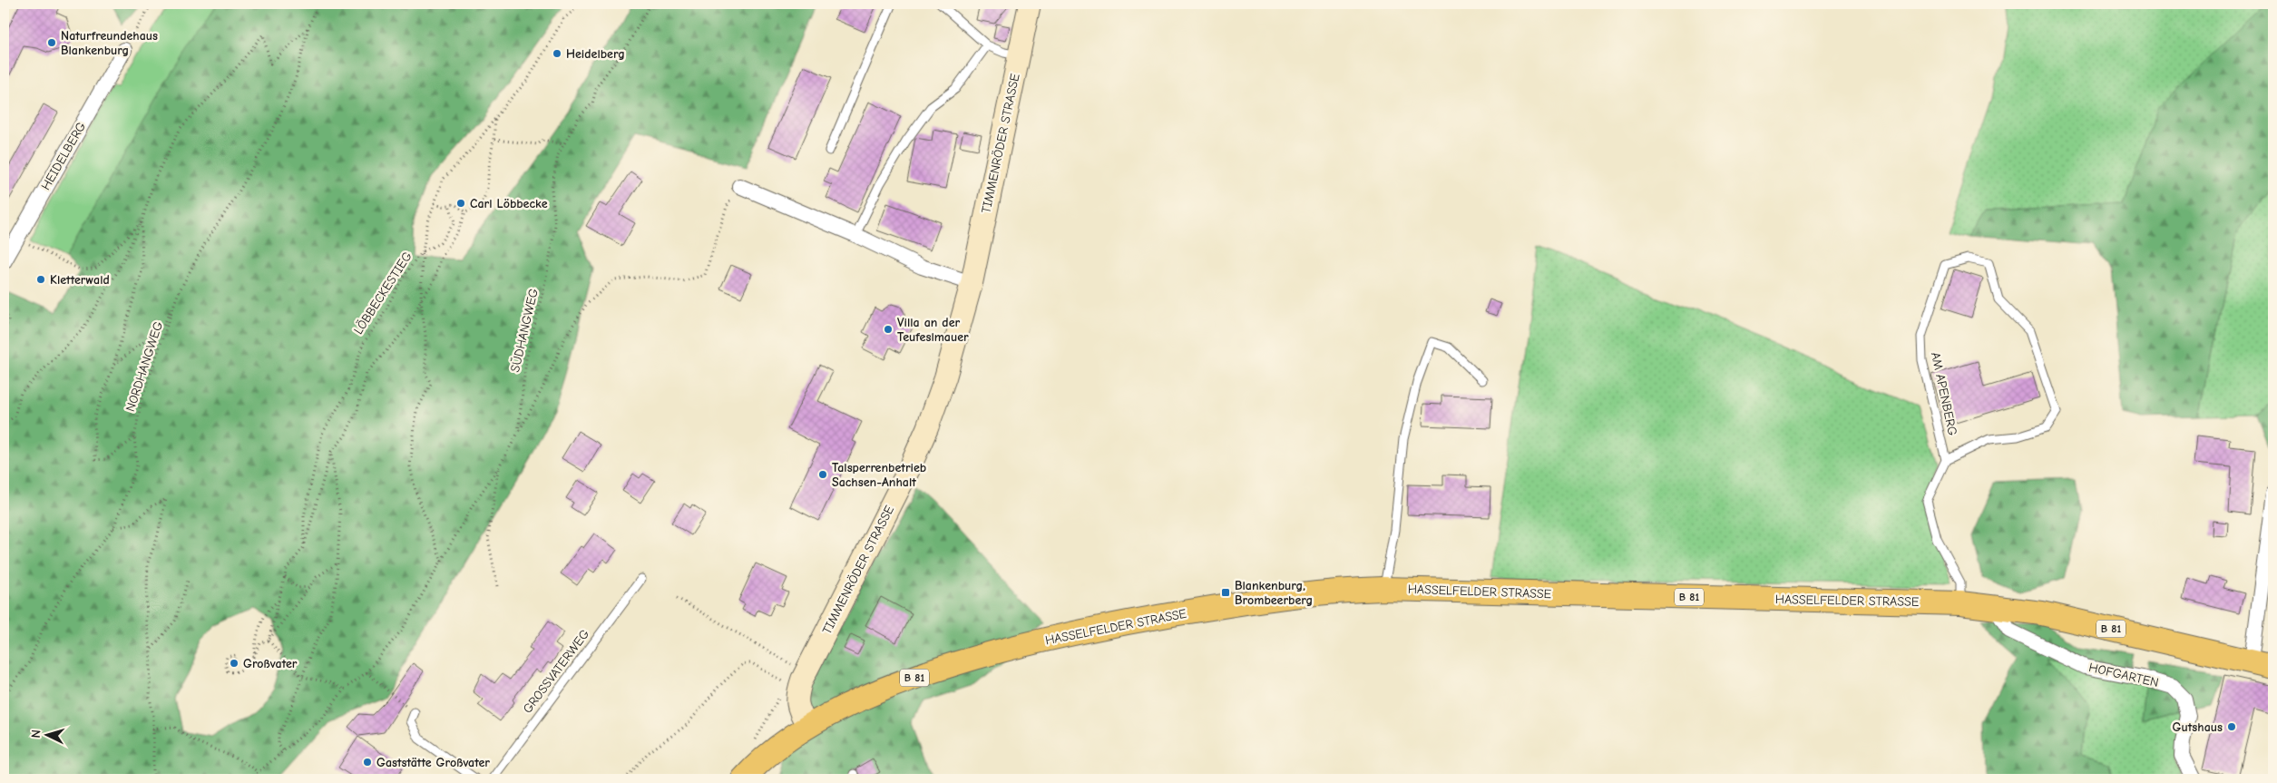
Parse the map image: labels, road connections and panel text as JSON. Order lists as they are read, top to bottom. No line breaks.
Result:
{"streets":{"main road":["TIMMENRÖDER STRASSE","HASSELFELDER STRASSE","B 81"],"street":["HEIDELBERG","HOFGARTEN"],"lane":["AM APENBERG","GROSSVATERWEG"],"path":["LÖBBECKESTIEG","SÜDHANGWEG","NORDHANGWEG"]},"crossings":[["TIMMENRÖDER STRASSE","HASSELFELDER STRASSE"],["HASSELFELDER STRASSE","HOFGARTEN"]],"places":{"other":["Naturfreundehaus Blankenburg","Heidelberg","Carl Löbbecke","Kletterwald","Villa an der Teufeslmauer","Talsperrenbetrieb Sachsen-Anhalt","Großvater","Gutshaus","Gaststätte Großvater"],"transit":["Blankenburg, Brombeerberg"]},"north":"left"}
